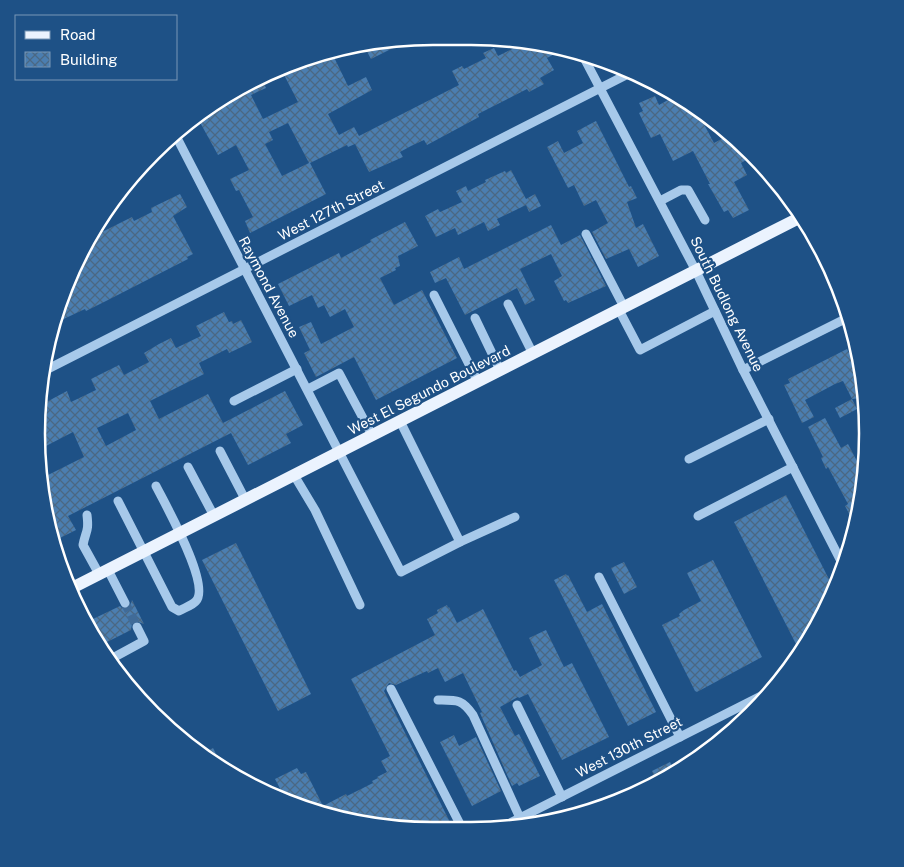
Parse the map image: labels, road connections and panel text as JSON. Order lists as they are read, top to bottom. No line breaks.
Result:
{"streets":{"main road":["West El Segundo Boulevard"],"street":["West 127th Street","Raymond Avenue","South Budlong Avenue","West 130th Street"]},"crossings":[["West 127th Street","Raymond Avenue"],["West 127th Street","South Budlong Avenue"],["Raymond Avenue","West El Segundo Boulevard"],["South Budlong Avenue","West El Segundo Boulevard"]],"legend":["Road","Building"]}
